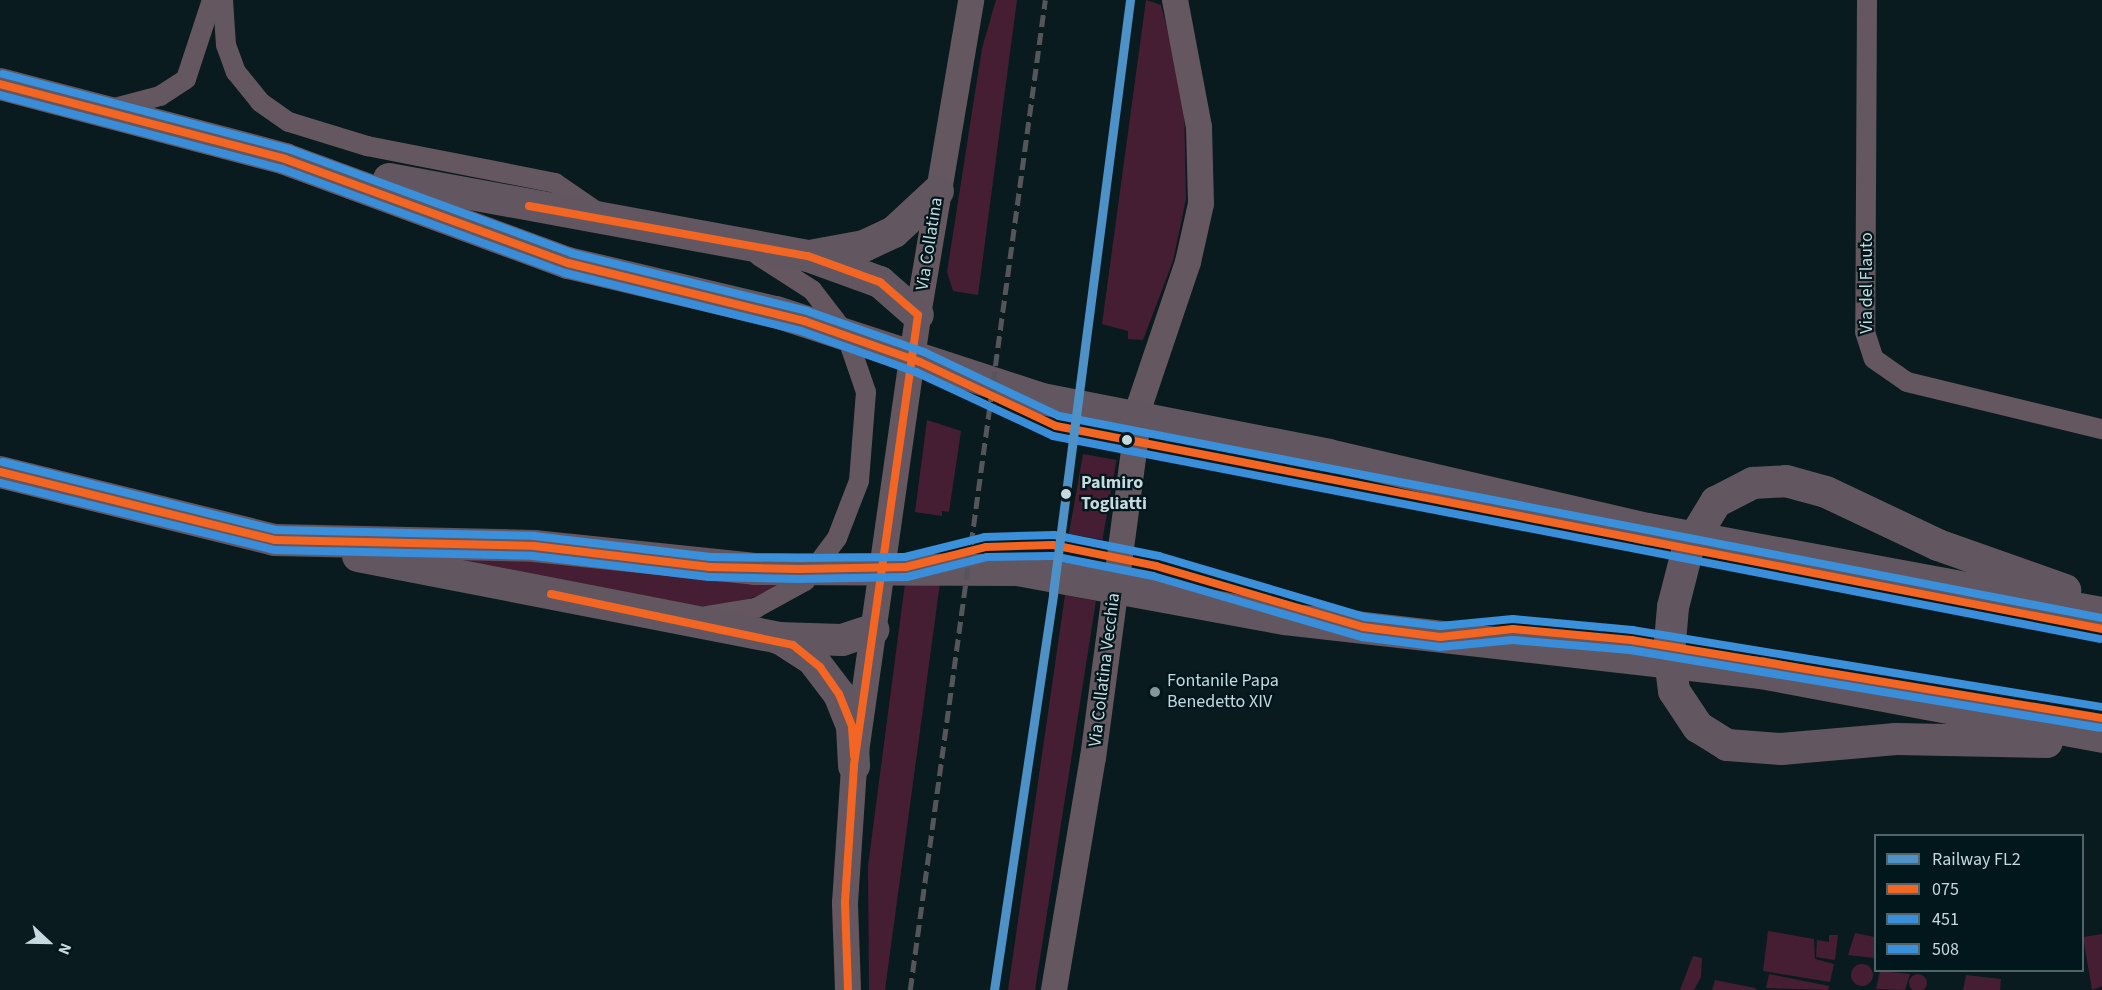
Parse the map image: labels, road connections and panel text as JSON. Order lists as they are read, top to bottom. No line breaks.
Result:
{"streets":{"street":["Via Collatina","Via del Flauto","Via Collatina Vecchia"]},"places":["Palmiro Togliatti","Fontanile Papa Benedetto XIV"],"lines":["rail line FL2","transit line 508","transit line 075","transit line 451"],"legend":["Railway FL2","075","451","508"],"north":"right"}
